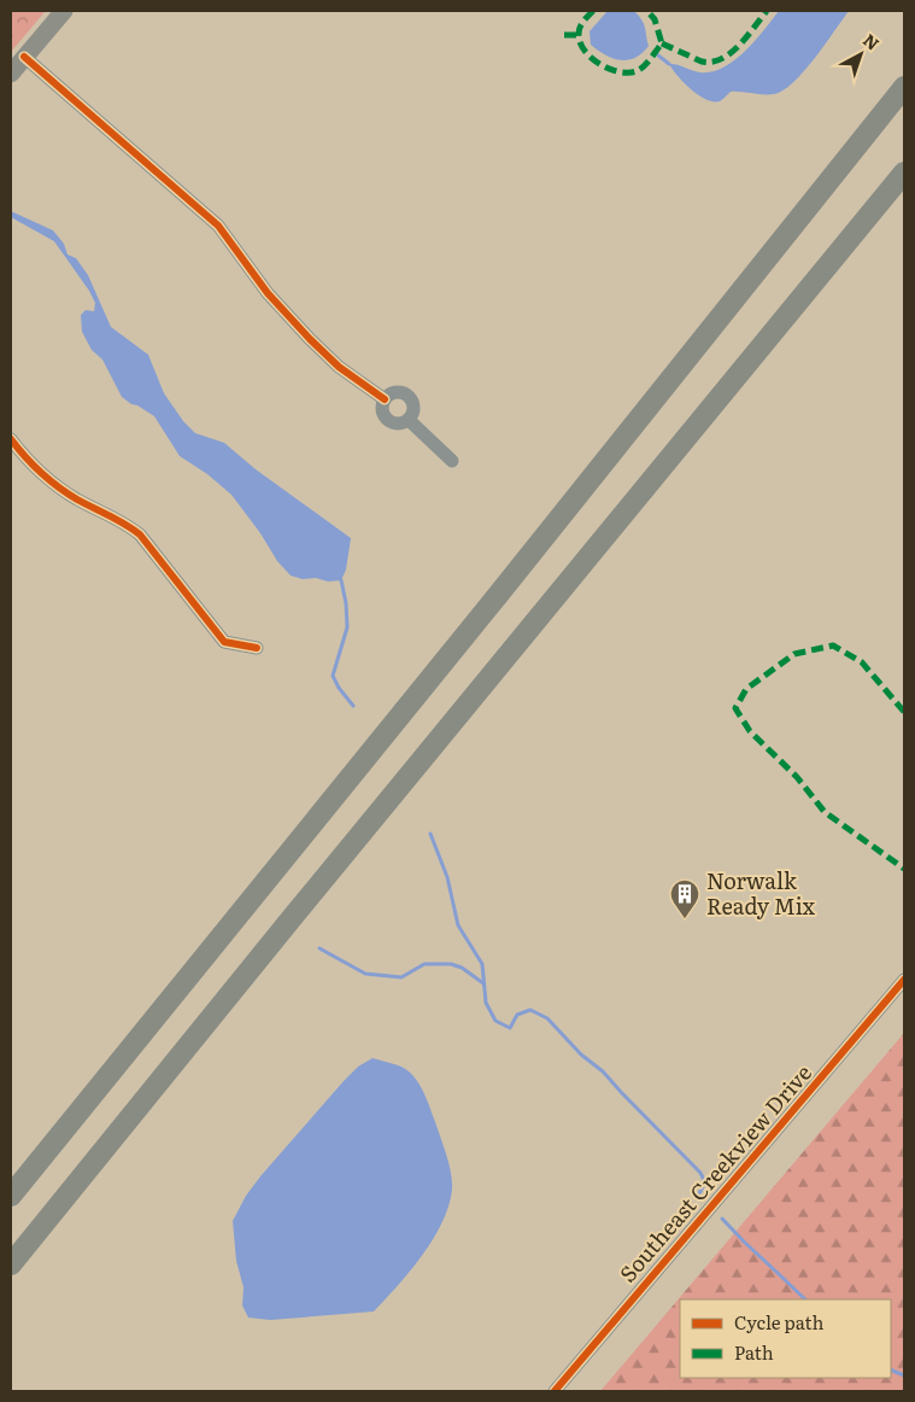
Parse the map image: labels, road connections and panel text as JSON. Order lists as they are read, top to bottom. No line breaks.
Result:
{"streets":{"street":["Southeast Creekview Drive"]},"places":{"building":["Norwalk Ready Mix"]},"legend":["Cycle path","Path"],"north":"top right"}
